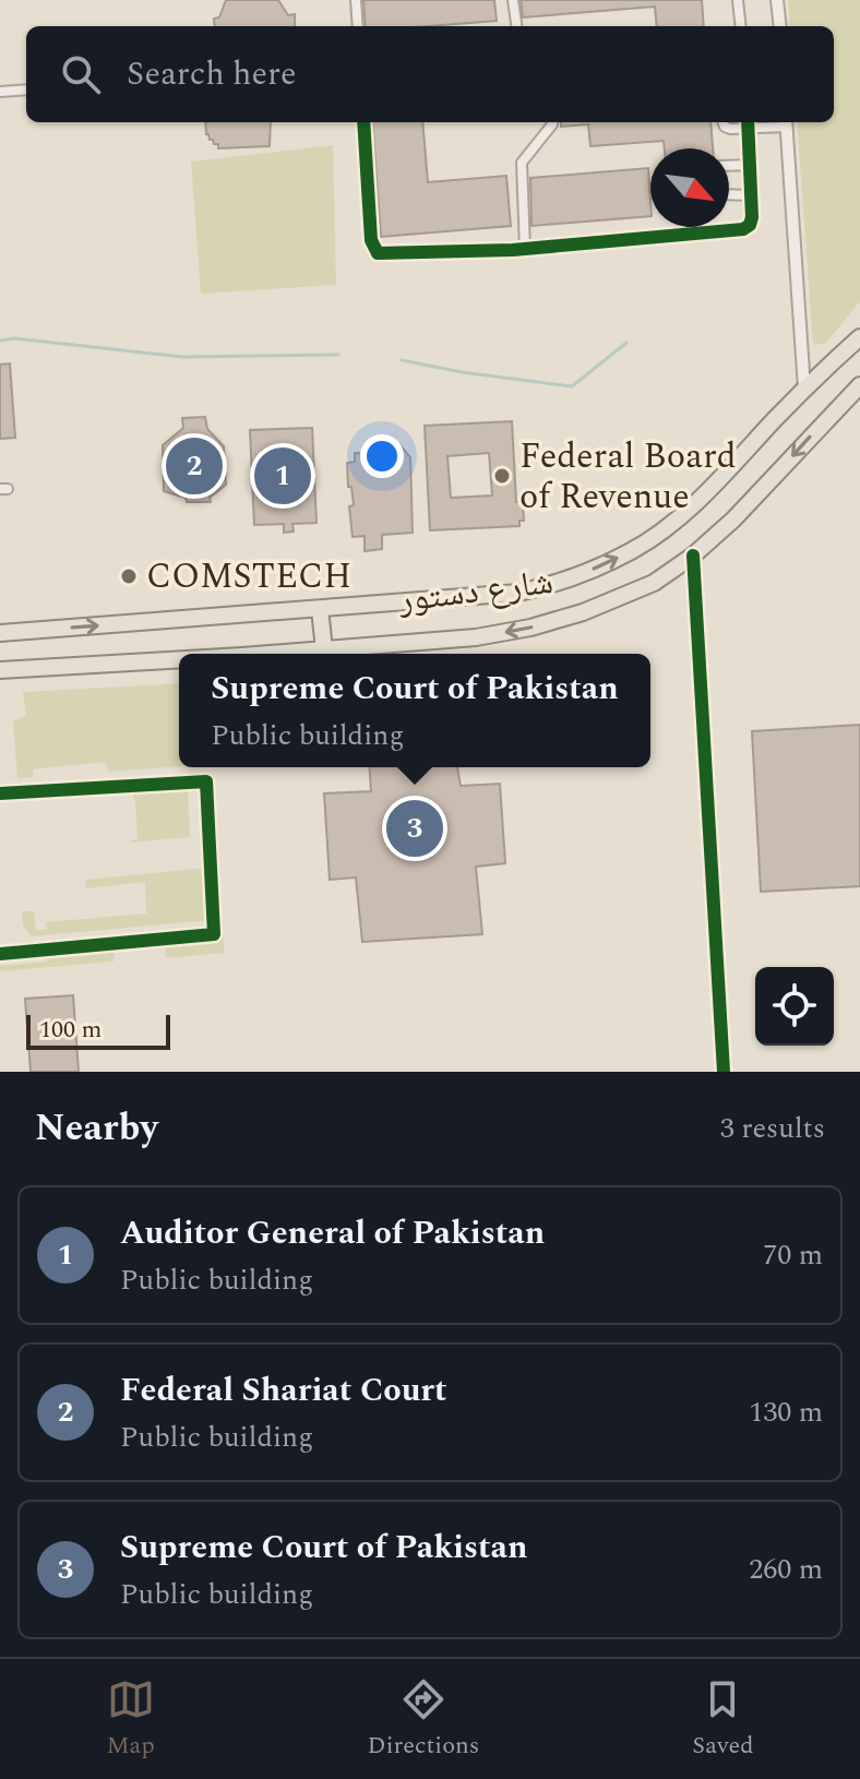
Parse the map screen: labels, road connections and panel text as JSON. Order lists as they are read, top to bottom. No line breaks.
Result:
{"streets":{"main road":["شارع دستور"]},"places":["Federal Board of Revenue","COMSTECH"],"scale_bar":"100 m","north":"bottom right","page":{"search":"Search here","pins":["2","1","3"],"popup":["Supreme Court of Pakistan","Public building"],"scale":"100 m","heading":["Nearby","3 results"],"list":[{"mark":"1","name":"Auditor General of Pakistan","note":"Public building","value":"70 m"},{"mark":"2","name":"Federal Shariat Court","note":"Public building","value":"130 m"},{"mark":"3","name":"Supreme Court of Pakistan","note":"Public building","value":"260 m"}],"nav":["Map","Directions","Saved"]}}
